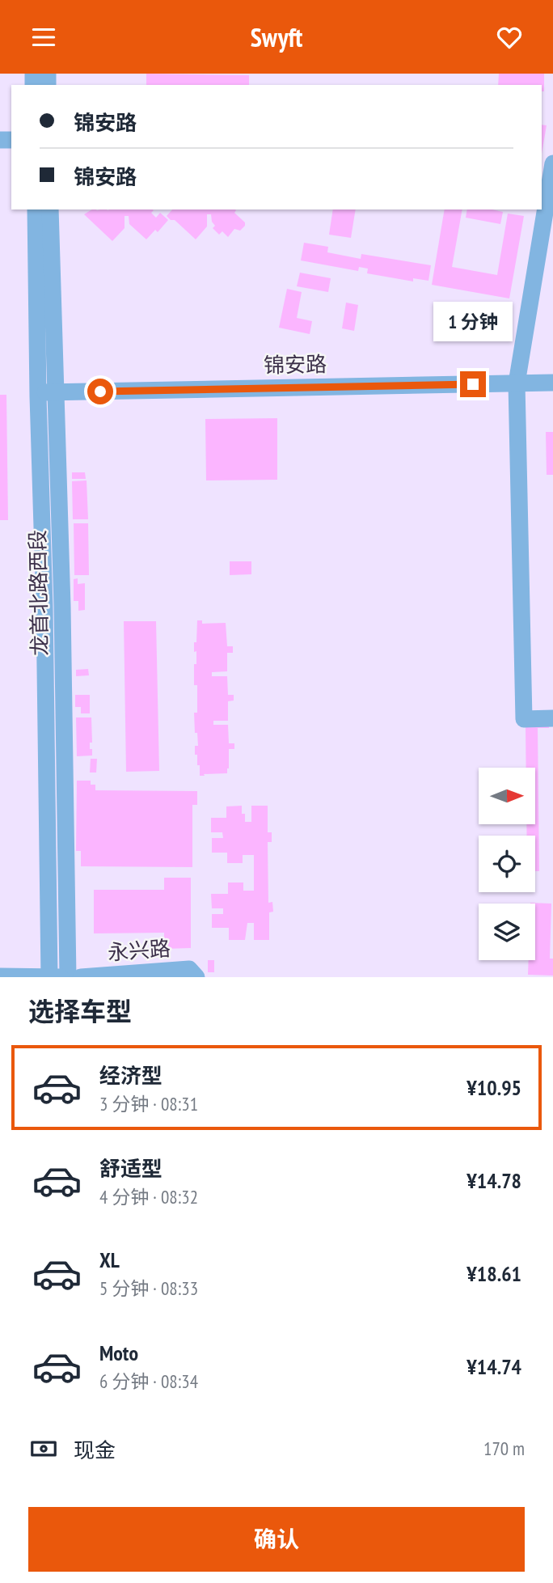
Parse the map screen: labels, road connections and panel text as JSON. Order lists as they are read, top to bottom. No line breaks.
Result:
{"streets":{"street":["锦安路","龙首北路西段","永兴路"]},"crossings":[["锦安路","龙首北路西段"]],"north":"right","page":{"header":"Swyft","banner":["锦安路","锦安路"],"bubble":"1 分钟","heading":"选择车型","list":[{"name":"经济型","note":"3 分钟 · 08:31","value":"¥10.95"},{"name":"舒适型","note":"4 分钟 · 08:32","value":"¥14.78"},{"name":"XL","note":"5 分钟 · 08:33","value":"¥18.61"},{"name":"Moto","note":"6 分钟 · 08:34","value":"¥14.74"}],"pay":["现金","170 m"],"buttons":"确认"}}
